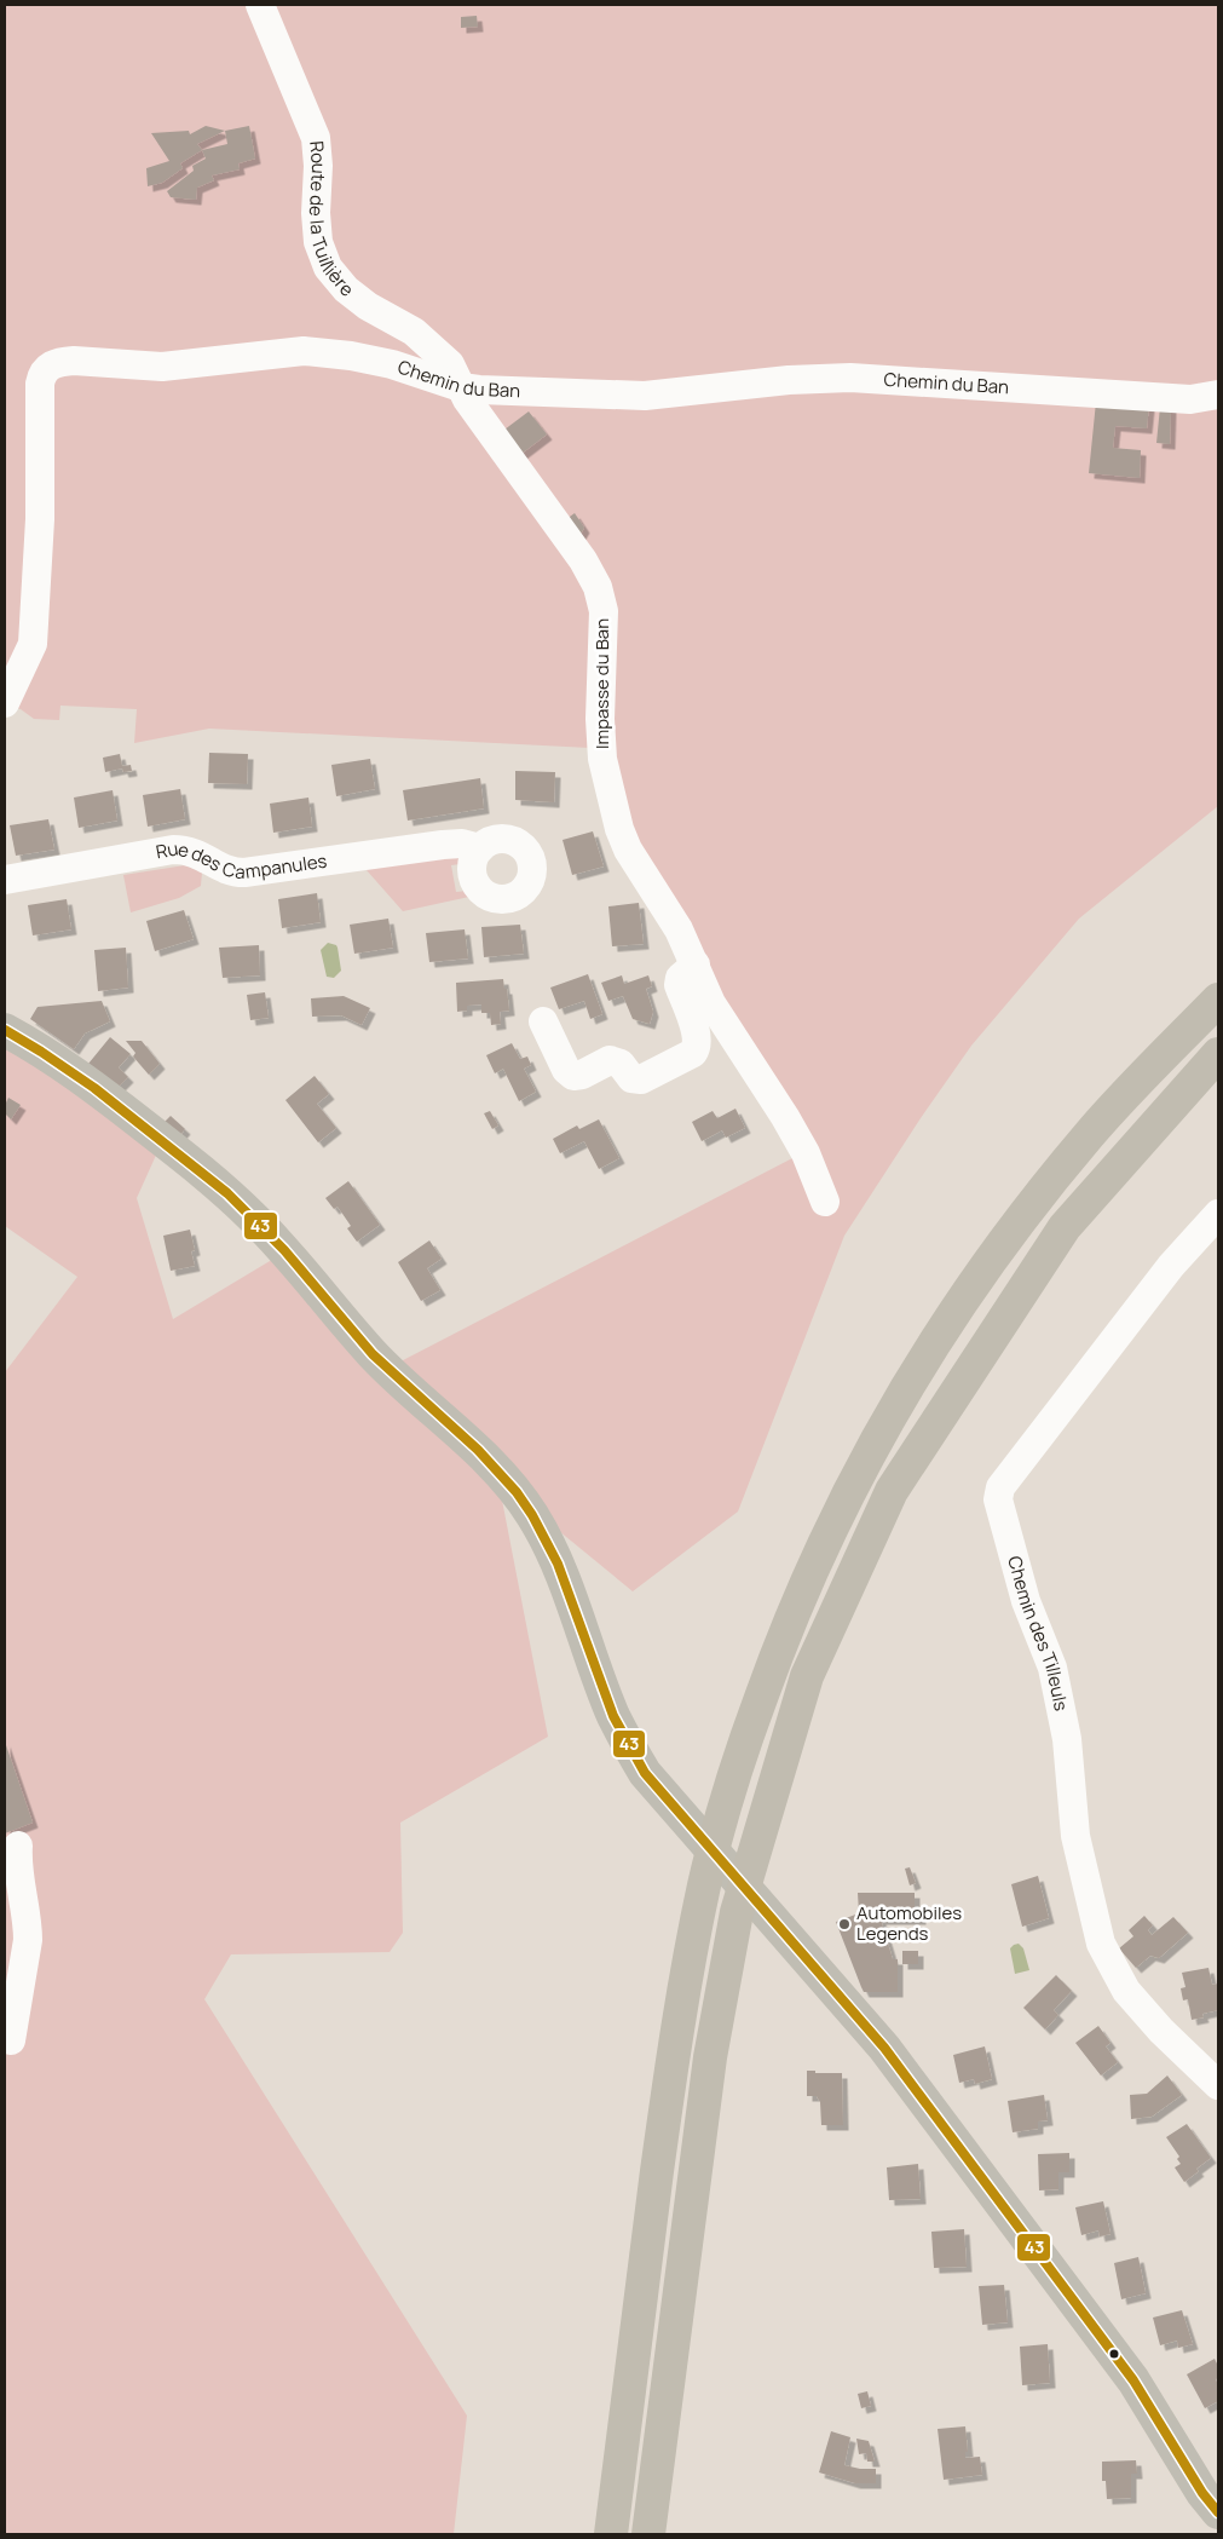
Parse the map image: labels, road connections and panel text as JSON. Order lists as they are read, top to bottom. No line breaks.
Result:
{"streets":{"street":["Route de la Tuillière","Chemin du Ban","Impasse du Ban","Rue des Campanules","Chemin des Tilleuls"]},"crossings":[["Route de la Tuillière","Chemin du Ban"],["Route de la Tuillière","Impasse du Ban"],["Chemin du Ban","Impasse du Ban"]],"places":["Automobiles Legends"],"lines":["transit line 43"]}
